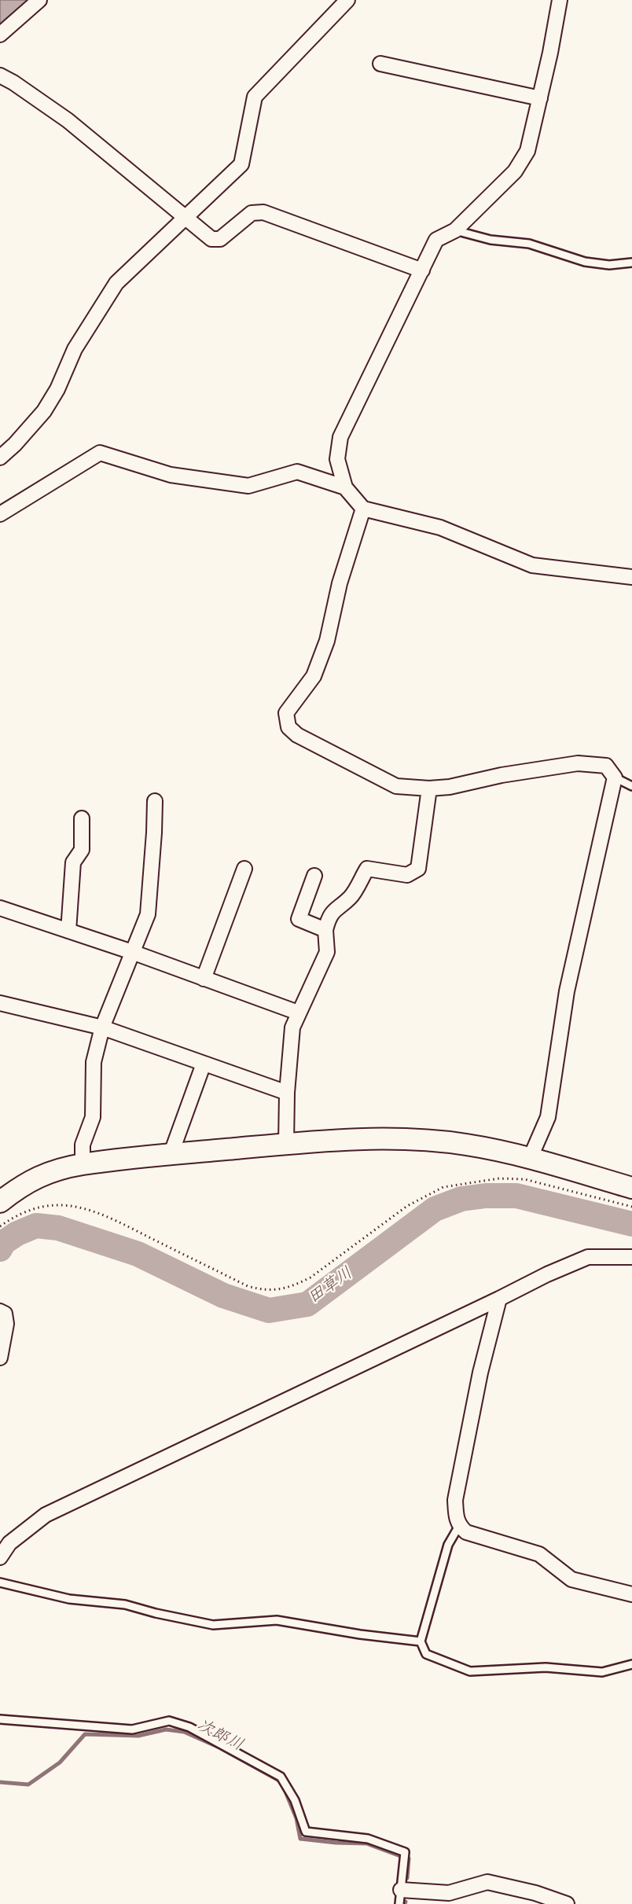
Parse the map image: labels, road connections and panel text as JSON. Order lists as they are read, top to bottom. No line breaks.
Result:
{"water":["田草川","次郎川"]}
